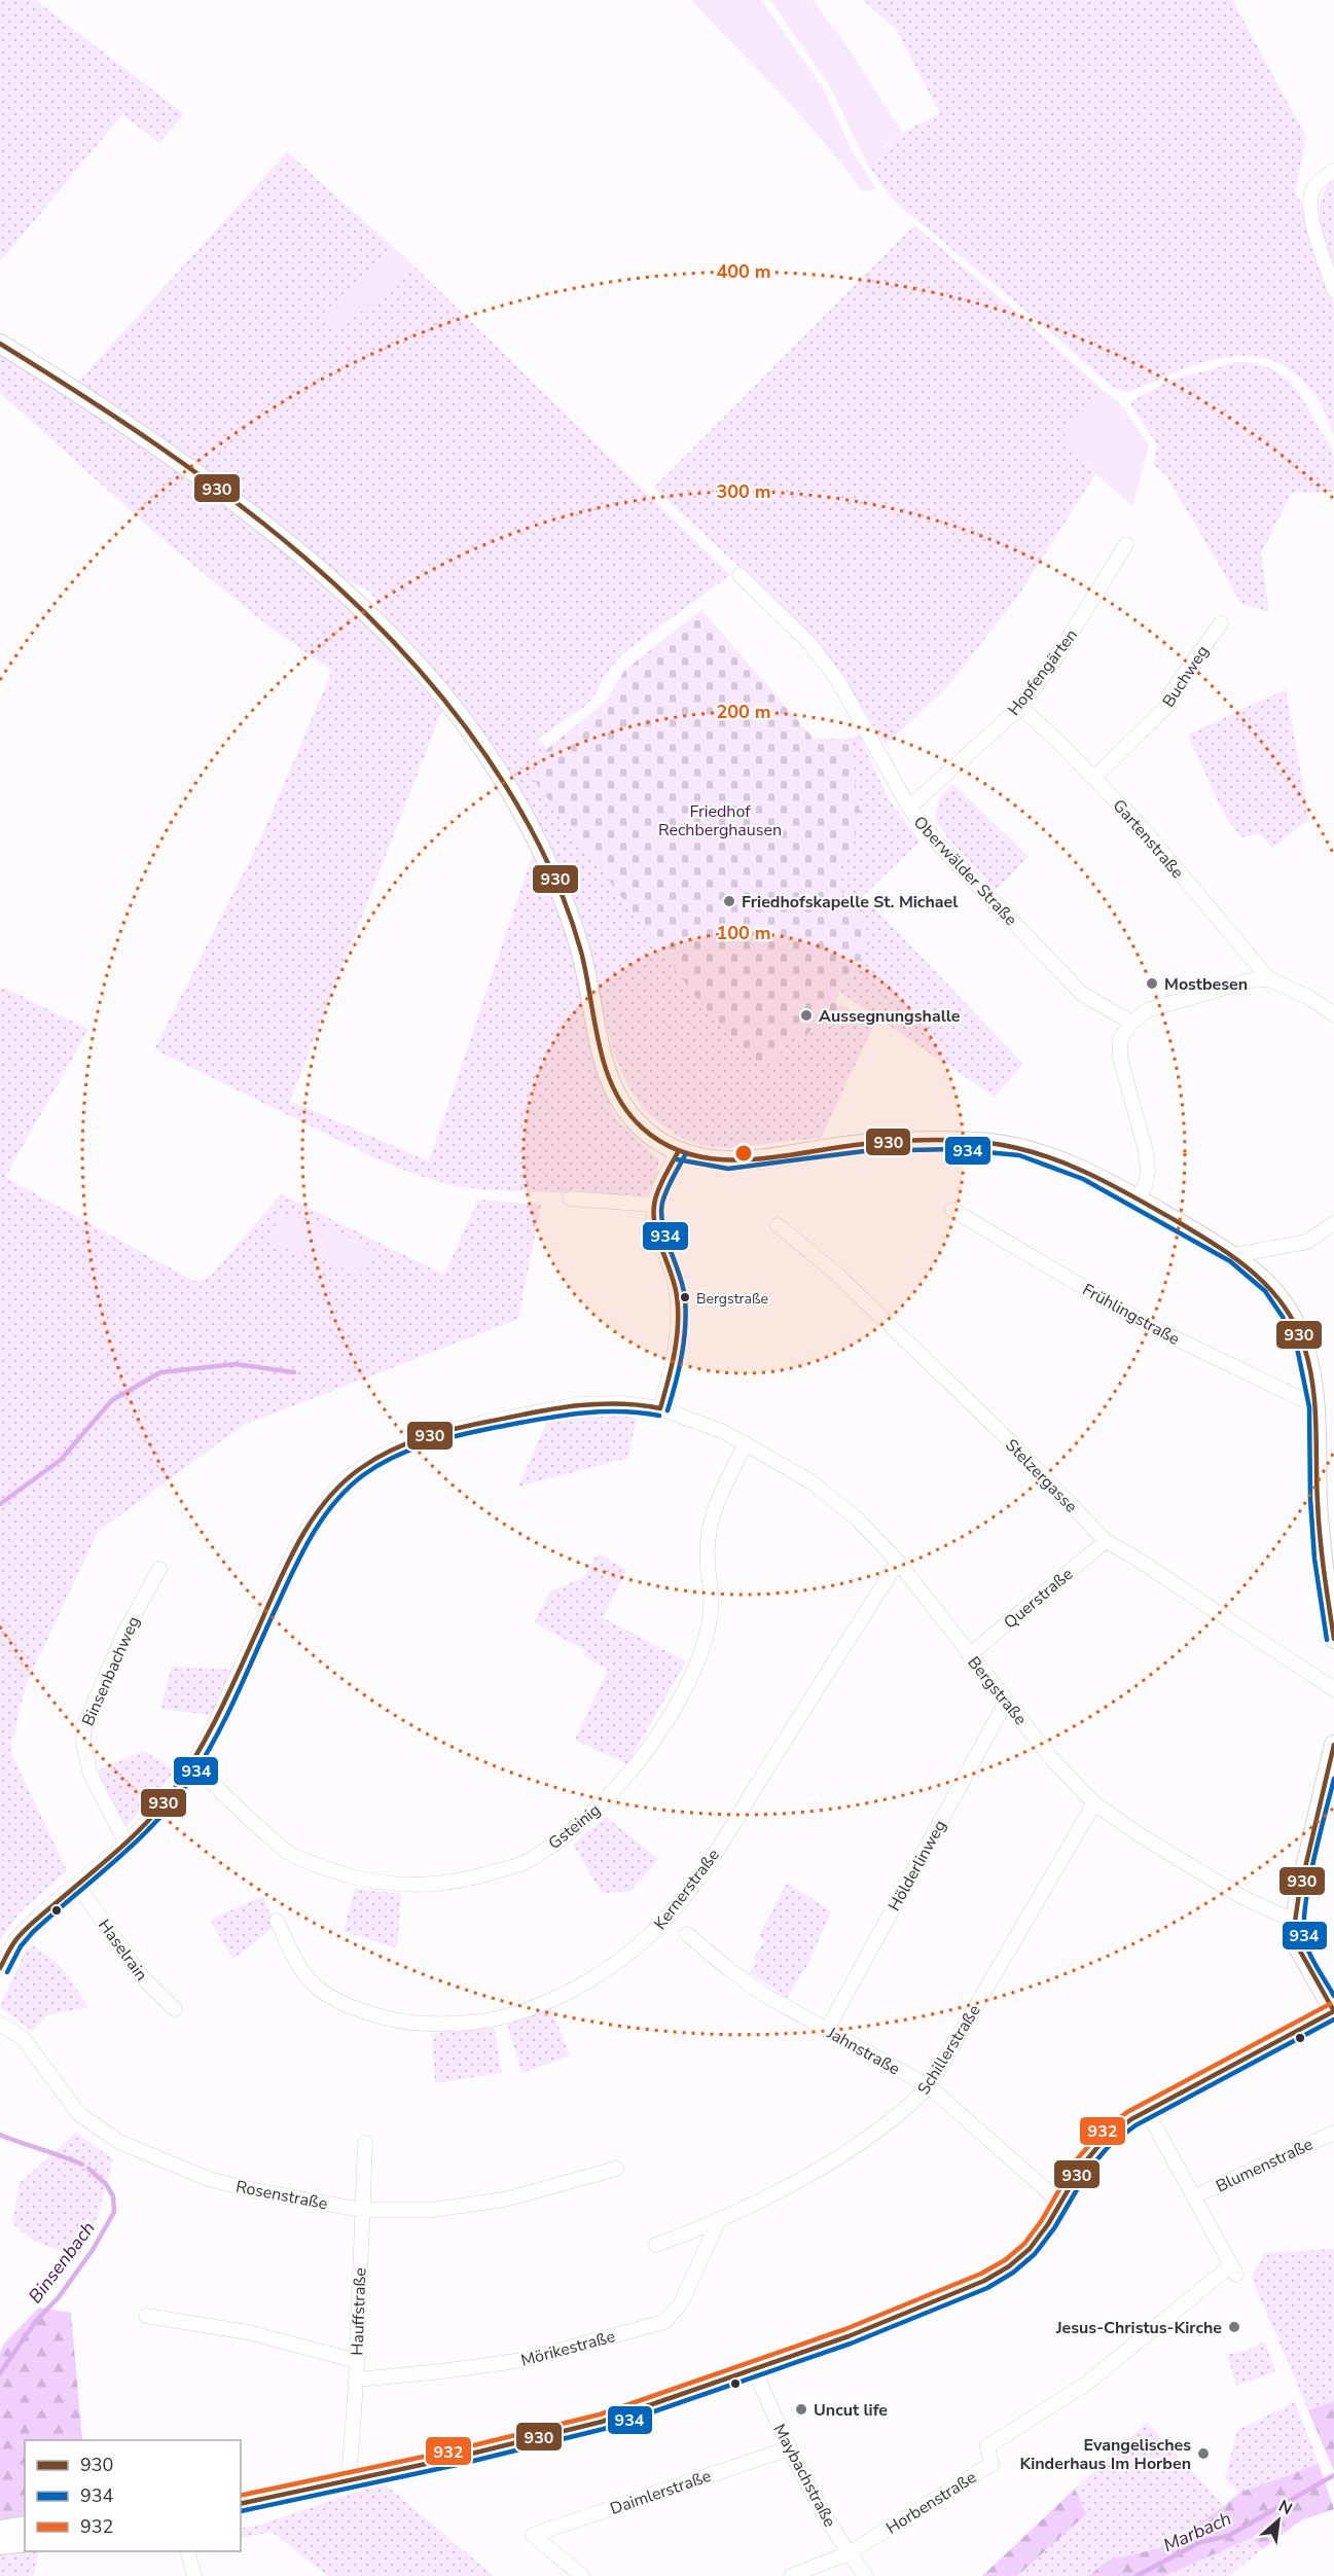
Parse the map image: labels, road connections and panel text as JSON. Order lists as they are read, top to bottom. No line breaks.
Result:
{"streets":{"street":["Hopfengärten","Buchweg","Gartenstraße","Oberwälder Straße","Frühlingstraße","Stelzergasse","Querstraße","Binsenbachweg","Bergstraße","Gsteinig","Hölderlinweg","Kernerstraße","Haselrain","Schillerstraße","Jahnstraße","Blumenstraße","Rosenstraße","Hauffstraße","Mörikestraße","Maybachstraße","Daimlerstraße","Horbenstraße"]},"crossings":[["Hopfengärten","Gartenstraße"],["Hopfengärten","Oberwälder Straße"],["Buchweg","Gartenstraße"],["Stelzergasse","Querstraße"],["Querstraße","Bergstraße"],["Binsenbachweg","Bergstraße"],["Bergstraße","Gsteinig"],["Bergstraße","Hölderlinweg"],["Bergstraße","Kernerstraße"],["Bergstraße","Haselrain"],["Bergstraße","Schillerstraße"],["Hölderlinweg","Jahnstraße"],["Schillerstraße","Jahnstraße"],["Schillerstraße","Mörikestraße"],["Blumenstraße","Horbenstraße"],["Rosenstraße","Hauffstraße"],["Hauffstraße","Mörikestraße"],["Maybachstraße","Daimlerstraße"],["Maybachstraße","Horbenstraße"]],"water":["Binsenbach","Marbach"],"parks":["Friedhof Rechberghausen"],"places":["Friedhofskapelle St. Michael","Mostbesen","Aussegnungshalle","Bergstraße","Jesus-Christus-Kirche","Uncut life","Evangelisches Kinderhaus Im Horben"],"lines":["transit line 930","transit line 934","transit line 932"],"legend":["930","934","932"],"north":"top right","rings":["400 m","300 m","200 m","100 m"]}
